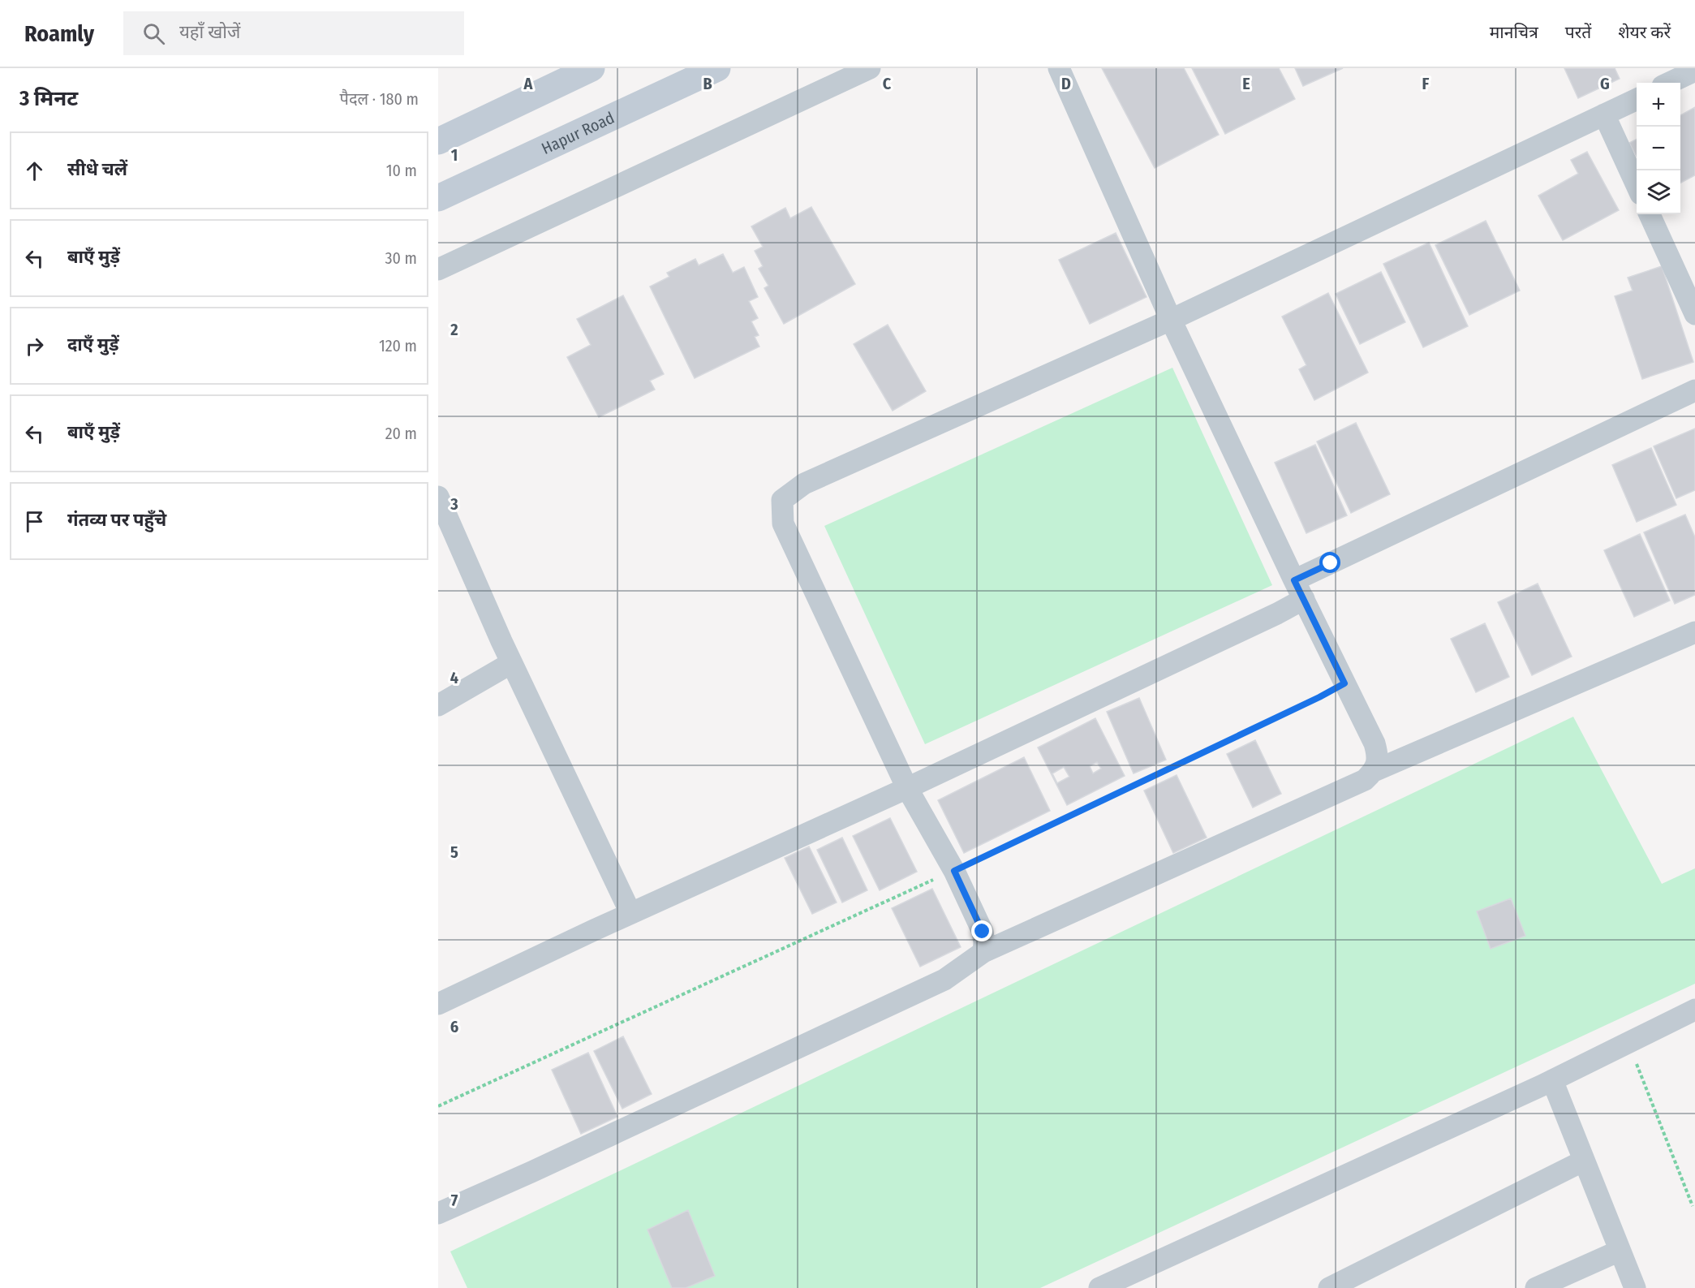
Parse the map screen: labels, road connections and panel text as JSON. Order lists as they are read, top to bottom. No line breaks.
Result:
{"streets":{"main road":["Hapur Road"]},"page":{"header":"Roamly","search":"यहाँ खोजें","nav":["मानचित्र","परतें","शेयर करें"],"heading":["3 मिनट","पैदल · 180 m"],"map_buttons":["+","−"],"list":[["सीधे चलें","10 m"],["बाएँ मुड़ें","30 m"],["दाएँ मुड़ें","120 m"],["बाएँ मुड़ें","20 m"],"गंतव्य पर पहुँचे"]},"grid":{"columns":["A","B","C","D","E","F","G"],"rows":["1","2","3","4","5","6","7"]}}
